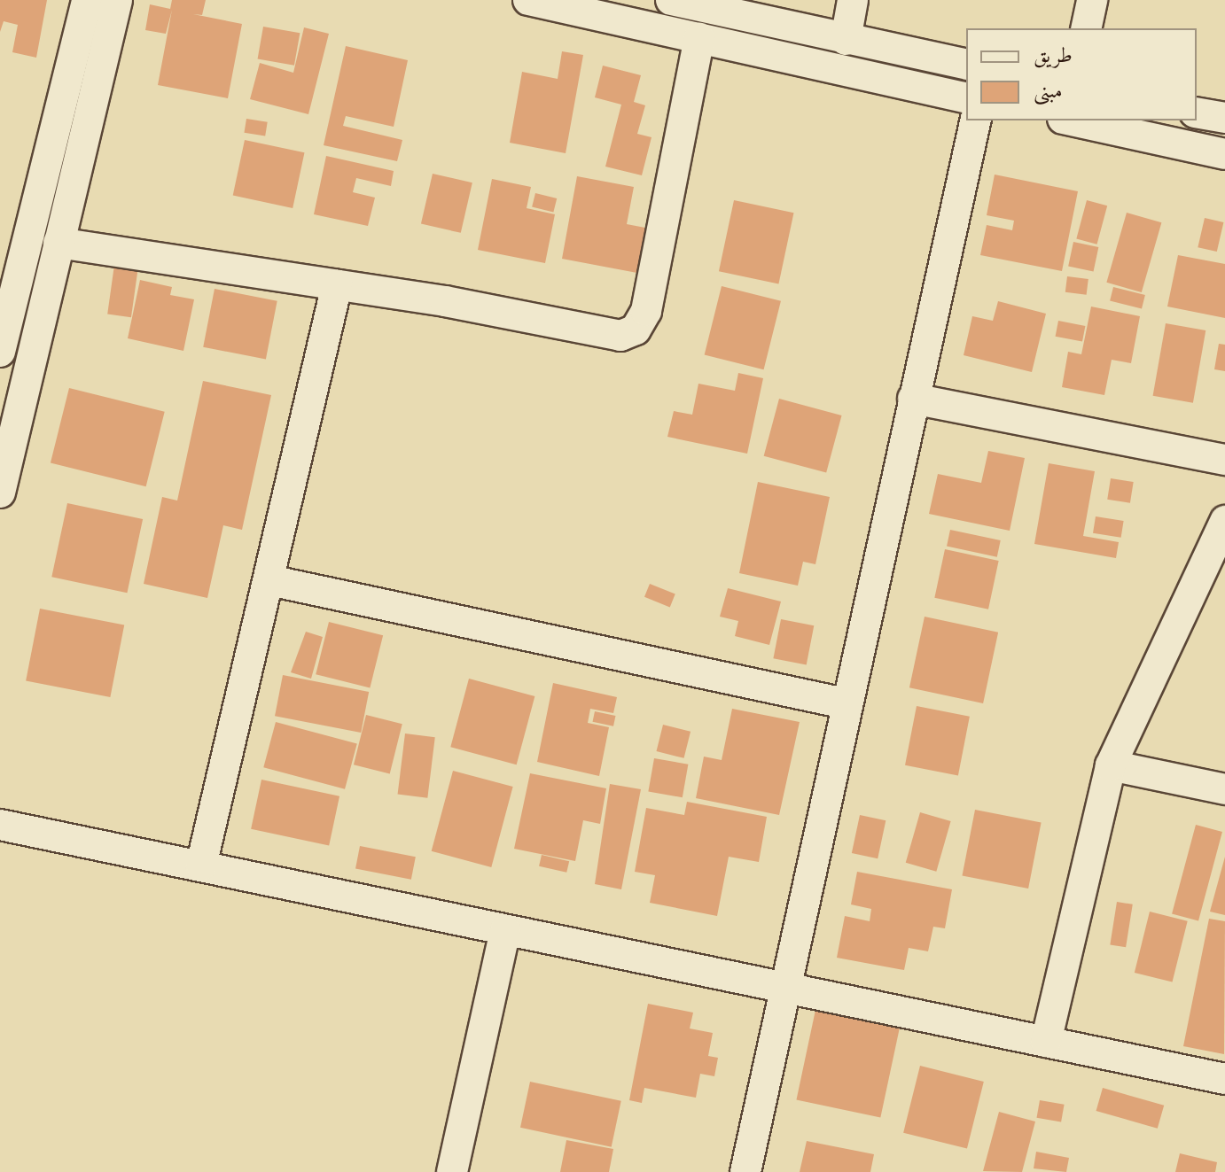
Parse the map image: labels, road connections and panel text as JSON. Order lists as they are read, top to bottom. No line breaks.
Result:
{"legend":["طريق","مبنى"]}
